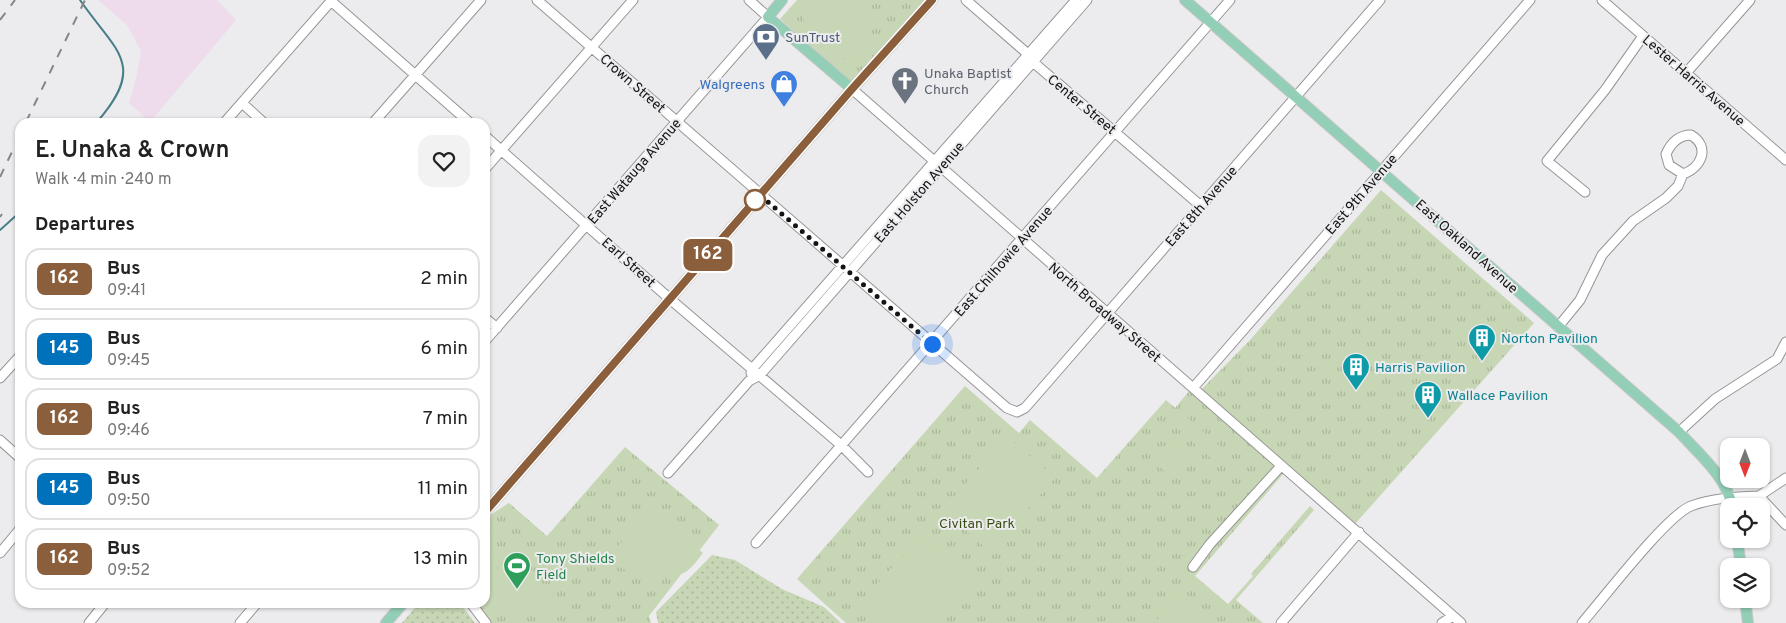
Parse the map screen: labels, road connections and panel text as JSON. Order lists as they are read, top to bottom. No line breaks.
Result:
{"streets":{"main road":["East Watauga Avenue","East Oakland Avenue","North Broadway Street"],"street":["Lester Harris Avenue","Crown Street","Center Street","East Holston Avenue","East 9th Avenue","East 8th Avenue","East Chilhowie Avenue","Earl Street"]},"crossings":[["Crown Street","East Watauga Avenue"],["Crown Street","East Holston Avenue"],["Crown Street","East 8th Avenue"],["Crown Street","East Chilhowie Avenue"],["Center Street","East Holston Avenue"],["Center Street","East 8th Avenue"],["Center Street","East Chilhowie Avenue"],["East Watauga Avenue","Earl Street"],["East Watauga Avenue","North Broadway Street"],["East Holston Avenue","Earl Street"],["East Holston Avenue","North Broadway Street"],["East 9th Avenue","East Oakland Avenue"],["East 9th Avenue","North Broadway Street"],["East 8th Avenue","East Oakland Avenue"],["East 8th Avenue","North Broadway Street"],["East Oakland Avenue","East Chilhowie Avenue"],["East Chilhowie Avenue","Earl Street"],["East Chilhowie Avenue","North Broadway Street"]],"parks":["Civitan Park"],"places":{"bank":["SunTrust"],"church":["Unaka Baptist Church"],"shop":["Walgreens"],"building":["Norton Pavilion","Harris Pavilion","Wallace Pavilion"],"sports":["Tony Shields Field"]},"lines":["bus line 162"],"north":"bottom","page":{"on_map":"162","heading":[["E. Unaka & Crown","Walk · 4 min · 240 m"],"Departures"],"list":[{"mark":"162","name":"Bus","note":"09:41","value":"2 min"},{"mark":"145","name":"Bus","note":"09:45","value":"6 min"},{"mark":"162","name":"Bus","note":"09:46","value":"7 min"},{"mark":"145","name":"Bus","note":"09:50","value":"11 min"},{"mark":"162","name":"Bus","note":"09:52","value":"13 min"}]}}
